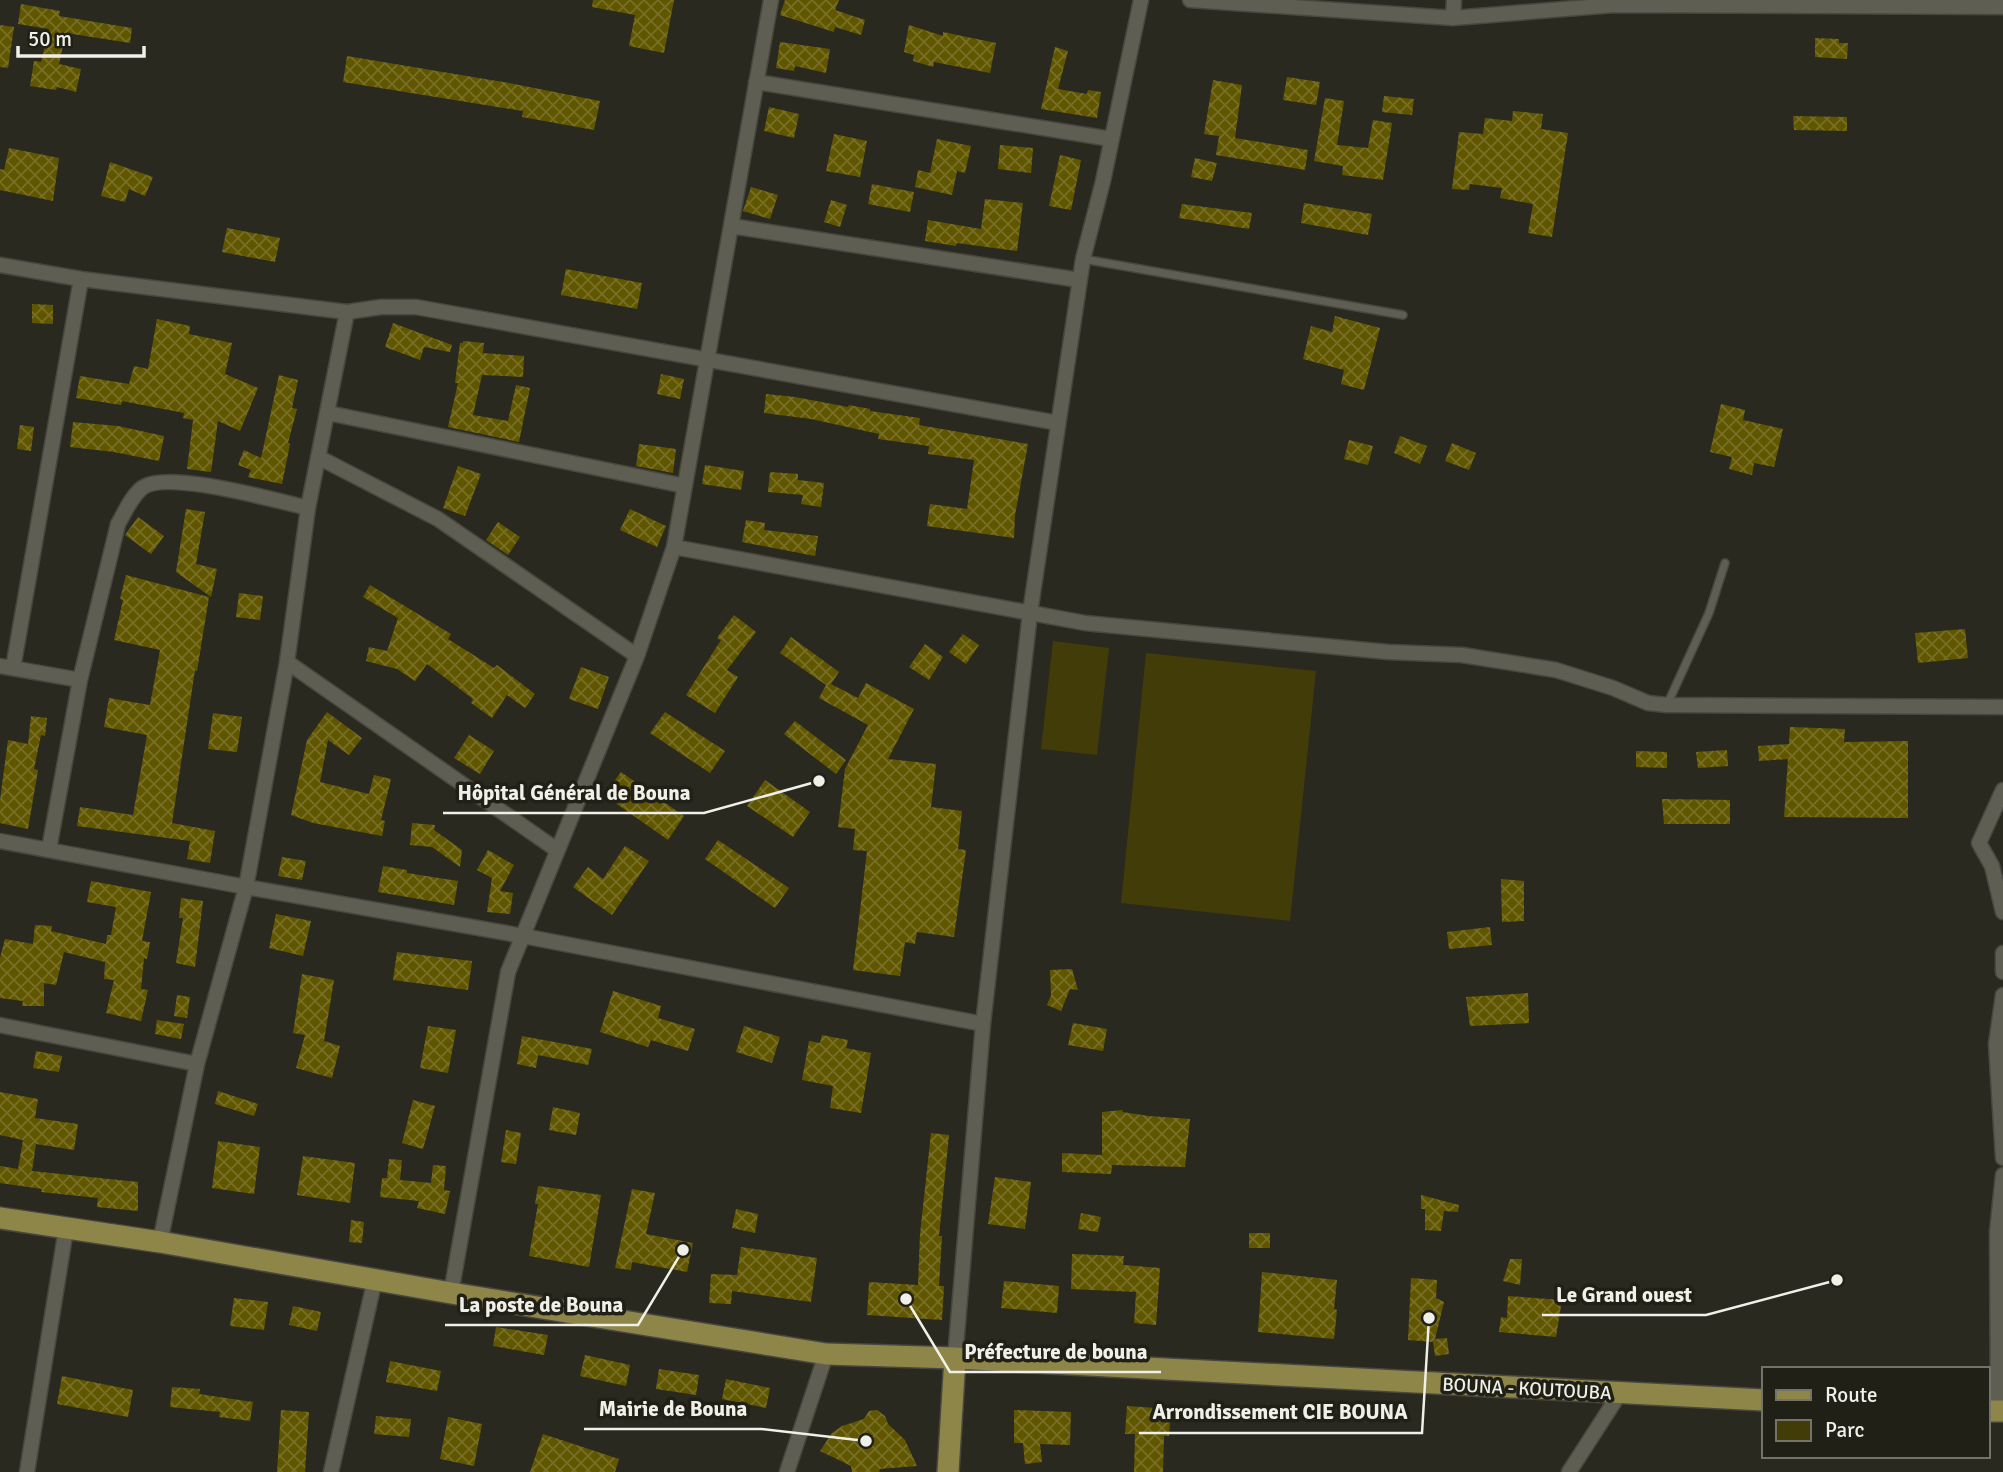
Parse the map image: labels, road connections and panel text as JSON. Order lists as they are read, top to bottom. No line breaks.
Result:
{"streets":{"main road":["BOUNA - KOUTOUBA"]},"places":["Hôpital Général de Bouna","La poste de Bouna","Le Grand ouest","Préfecture de bouna","Arrondissement CIE BOUNA","Mairie de Bouna"],"legend":["Route","Parc"],"scale_bar":"50 m"}
